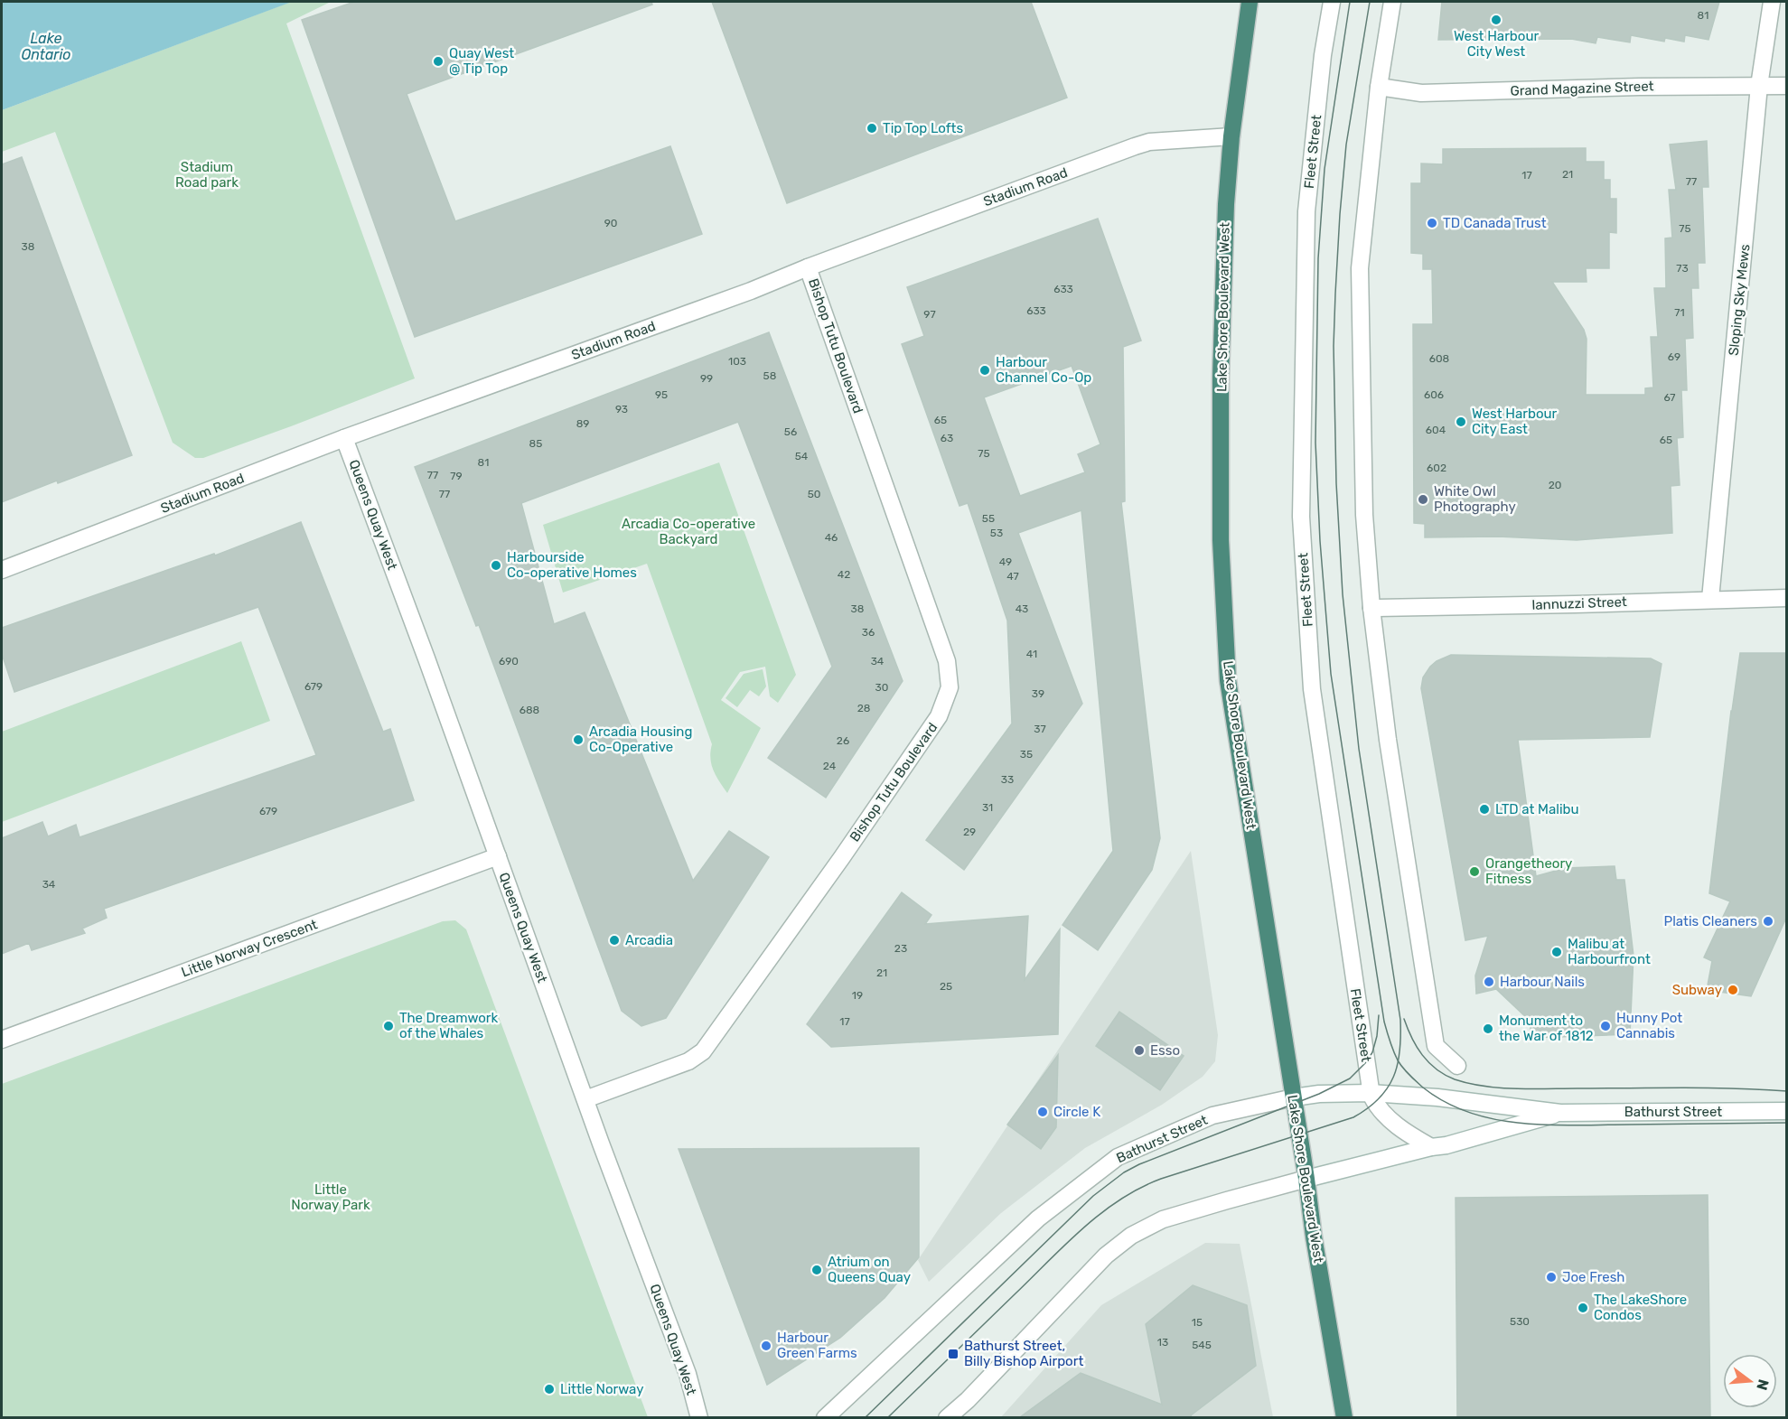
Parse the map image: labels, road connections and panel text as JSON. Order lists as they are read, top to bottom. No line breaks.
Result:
{"streets":{"highway":["Lake Shore Boulevard West"],"street":["Grand Magazine Street","Fleet Street","Stadium Road","Sloping Sky Mews","Bishop Tutu Boulevard","Queens Quay West","Iannuzzi Street","Little Norway Crescent","Bathurst Street"]},"crossings":[["Grand Magazine Street","Sloping Sky Mews"],["Fleet Street","Bathurst Street"],["Stadium Road","Lake Shore Boulevard West"],["Stadium Road","Bishop Tutu Boulevard"],["Stadium Road","Queens Quay West"],["Sloping Sky Mews","Iannuzzi Street"],["Lake Shore Boulevard West","Bathurst Street"],["Bishop Tutu Boulevard","Queens Quay West"],["Queens Quay West","Little Norway Crescent"]],"water":["Lake Ontario"],"parks":["Stadium Road park","Arcadia Co-operative Backyard","Little Norway Park"],"places":{"other":["West Harbour City West","Quay West @ Tip Top","Tip Top Lofts","TD Canada Trust","Harbour Channel Co-Op","West Harbour City East","White Owl Photography","Harbourside Co-operative Homes","Arcadia Housing Co-Operative","LTD at Malibu","Orangetheory Fitness","Platis Cleaners","Arcadia","Malibu at Harbourfront","Harbour Nails","Subway","The Dreamwork of the Whales","Hunny Pot Cannabis","Monument to the War of 1812","Esso","Circle K","Atrium on Queens Quay","Joe Fresh","The LakeShore Condos","Harbour Green Farms","Little Norway"],"transit":["Bathurst Street, Billy Bishop Airport"]},"house_numbers":["81","21","17","77","90","75","38","73","633","633","71","97","69","608","103","58","99","95","606","67","93","65","89","604","56","63","65","85","75","54","81","602","77","79","20","77","50","55","53","46","49","42","47","38","43","36","41","690","34","679","30","39","28","688","37","26","35","24","33","31","679","29","34","23","21","25","19","17","530","15","13","545"],"north":"right"}
